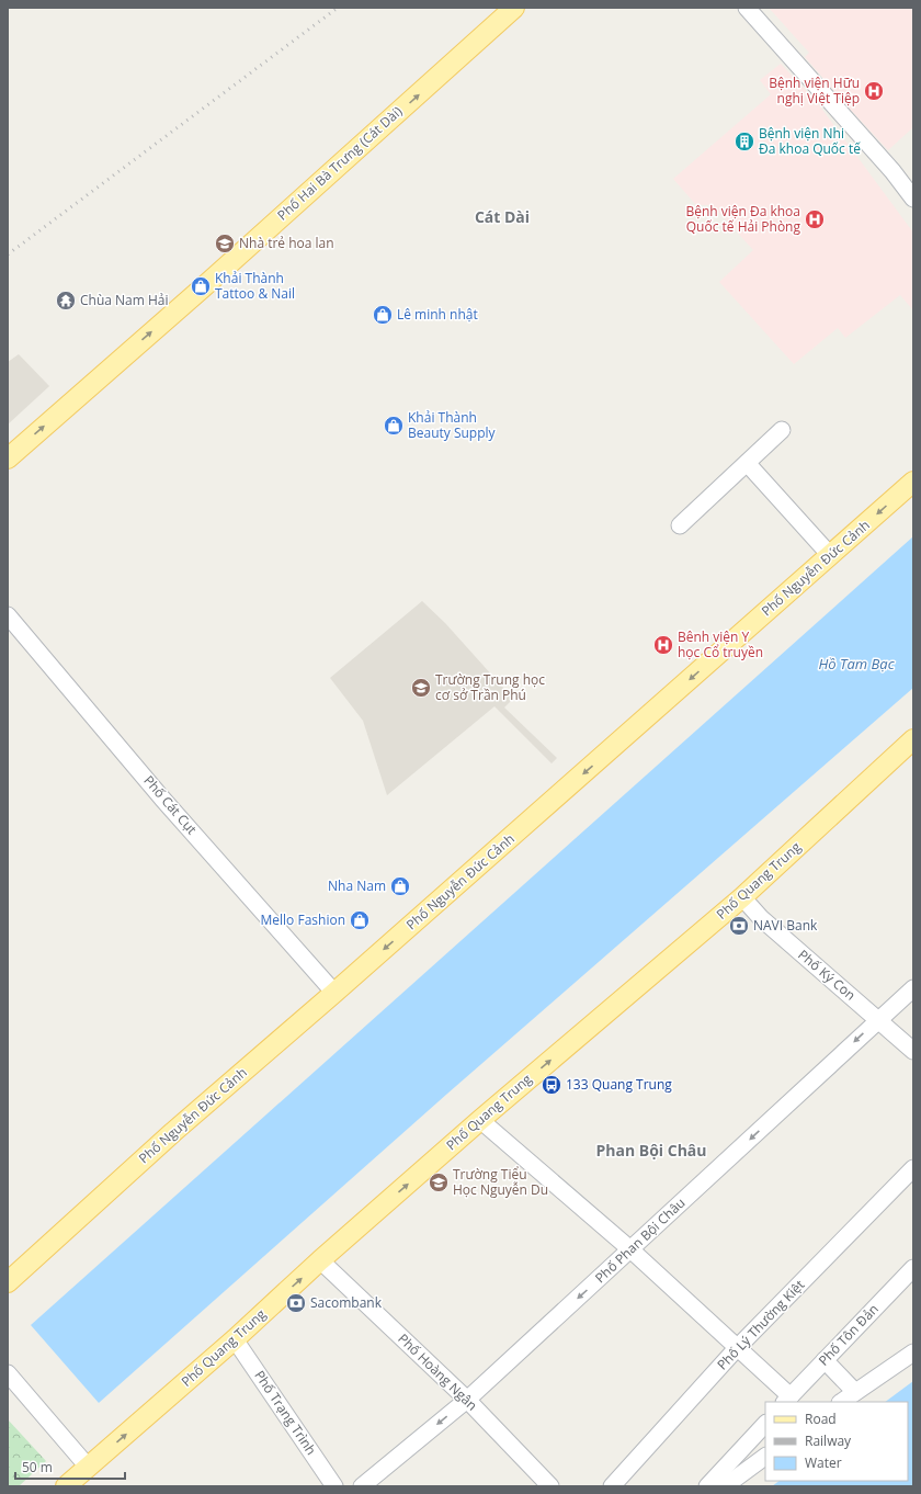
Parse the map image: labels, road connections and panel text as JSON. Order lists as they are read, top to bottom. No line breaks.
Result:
{"streets":{"main road":["Phố Hai Bà Trưng (Cát Dài)","Phố Nguyễn Đức Cảnh","Phố Quang Trung"],"street":["Phố Cát Cụt","Phố Ký Con","Phố Phan Bội Châu","Phố Lý Thường Kiệt","Phố Tôn Đản","Phố Hoàng Ngân","Phố Trạng Trình"]},"crossings":[["Phố Nguyễn Đức Cảnh","Phố Cát Cụt"],["Phố Quang Trung","Phố Ký Con"],["Phố Quang Trung","Phố Hoàng Ngân"],["Phố Quang Trung","Phố Trạng Trình"],["Phố Ký Con","Phố Phan Bội Châu"],["Phố Phan Bội Châu","Phố Hoàng Ngân"]],"one_way":["Phố Hai Bà Trưng (Cát Dài)","Phố Nguyễn Đức Cảnh","Phố Quang Trung","Phố Phan Bội Châu"],"districts":["Cát Dài","Phan Bội Châu"],"water":["Hồ Tam Bạc"],"places":{"hospital":["Bệnh viện Hữu nghị Việt Tiệp","Bệnh viện Đa khoa Quốc tế Hải Phòng","Bênh viện Y học Cổ truyền"],"building":["Bệnh viện Nhi Đa khoa Quốc tế"],"school or university":["Nhà trẻ hoa lan","Trường Trung học cơ sở Trần Phú","Trường Tiểu Học Nguyễn Du"],"shop":["Khải Thành Tattoo & Nail","Lê minh nhật","Khải Thành Beauty Supply","Nha Nam","Mello Fashion"],"temple":["Chùa Nam Hải"],"bank":["NAVI Bank","Sacombank"],"bus stop":["133 Quang Trung"]},"legend":["Road","Railway","Water"],"scale_bar":"50 m"}
